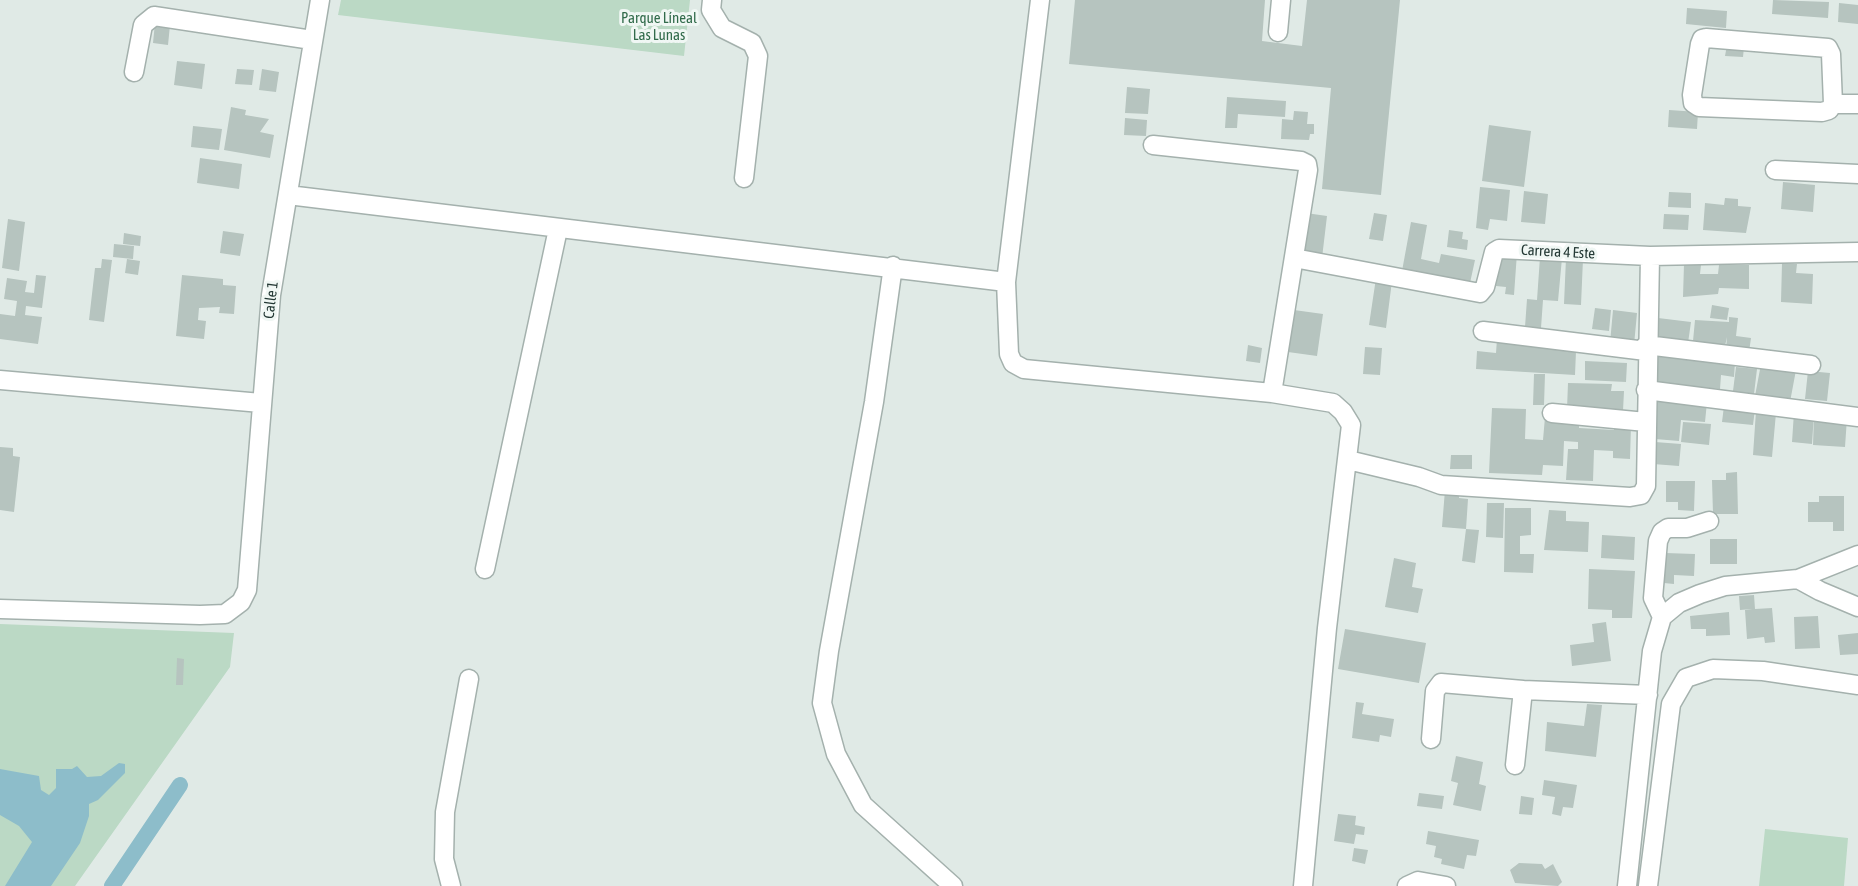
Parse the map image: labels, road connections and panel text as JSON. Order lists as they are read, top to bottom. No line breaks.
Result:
{"streets":{"street":["Carrera 4 Este","Calle 1"]},"parks":["Parque Líneal Las Lunas"]}
